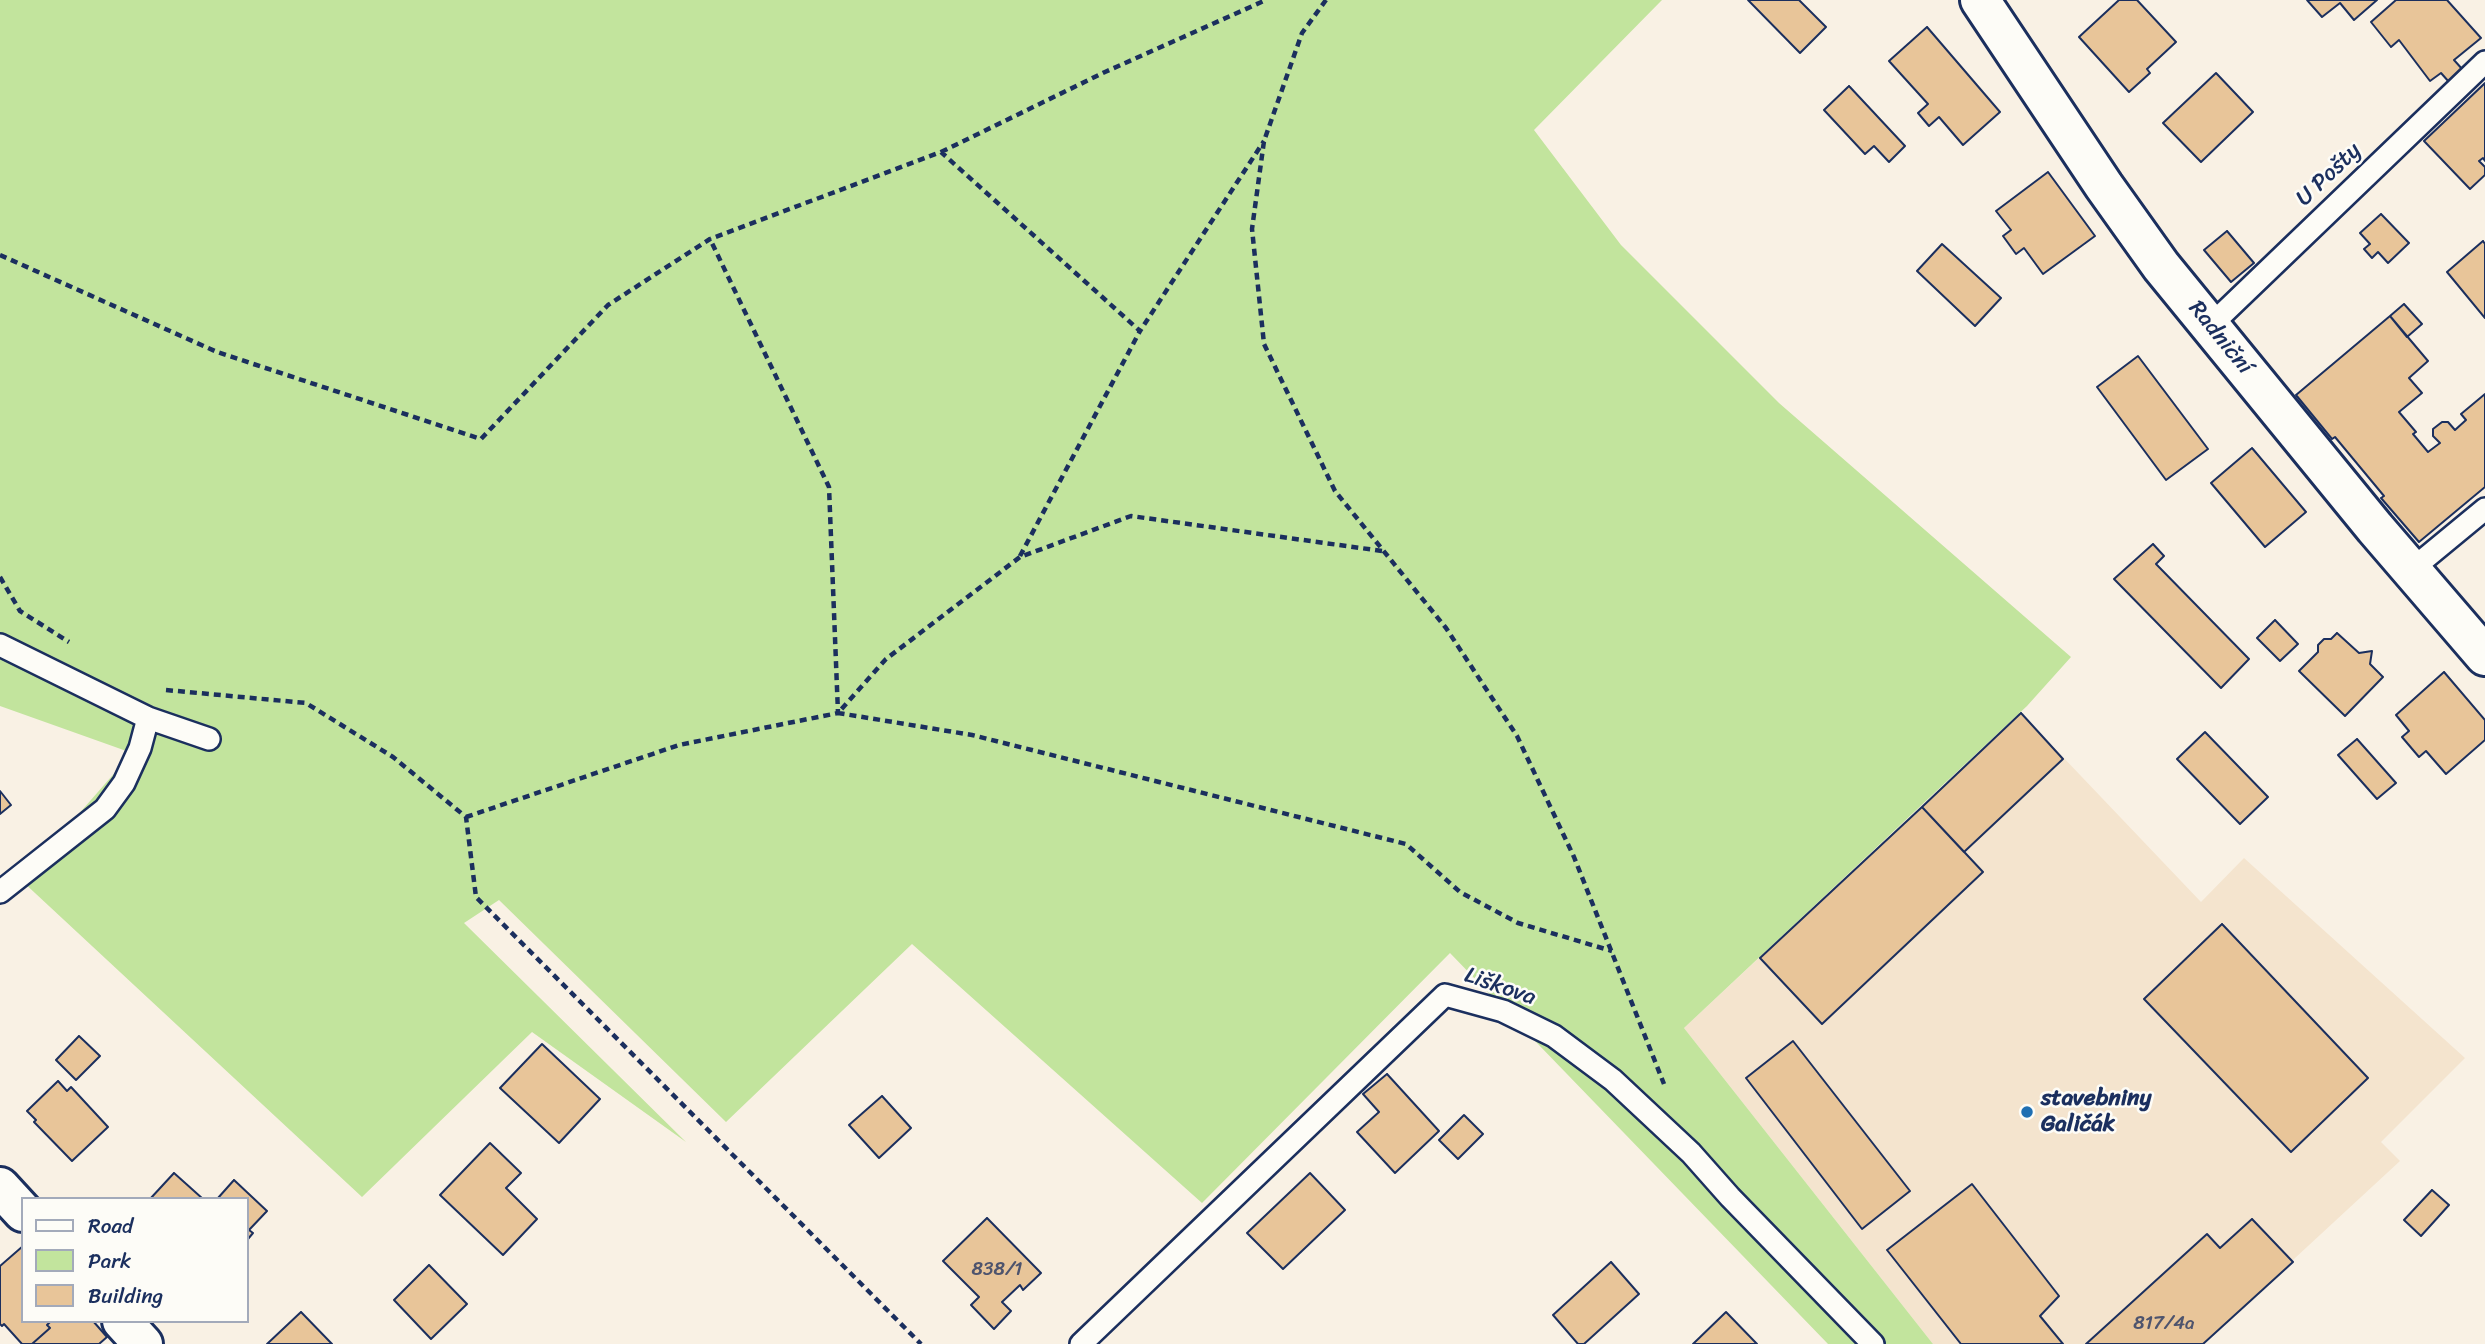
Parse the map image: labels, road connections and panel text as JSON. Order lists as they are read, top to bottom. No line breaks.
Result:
{"streets":{"street":["Radniční"],"lane":["U Pošty","Liškova"]},"crossings":[["U Pošty","Radniční"]],"places":["stavebniny Galičák"],"house_numbers":["838/1","817/4a"],"legend":["Road","Park","Building"]}
